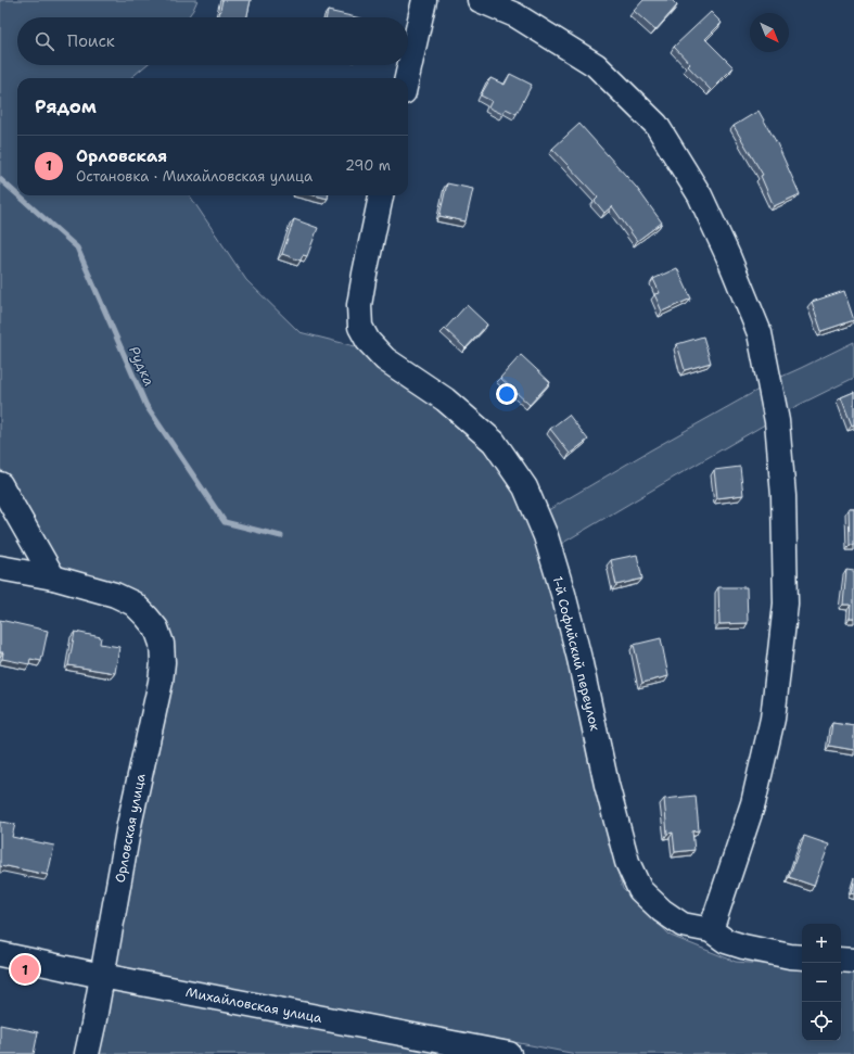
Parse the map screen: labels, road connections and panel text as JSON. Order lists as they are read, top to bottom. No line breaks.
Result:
{"streets":{"street":["1-й Софийский переулок","Орловская улица","Михайловская улица"]},"crossings":[["Орловская улица","Михайловская улица"]],"water":["Рудка"],"north":"bottom right","page":{"search":"Поиск","heading":"Рядом","list":[{"mark":"1","name":"Орловская","note":"Остановка · Михайловская улица","value":"290 m"}],"map_buttons":["+","−"],"pins":"1"}}
